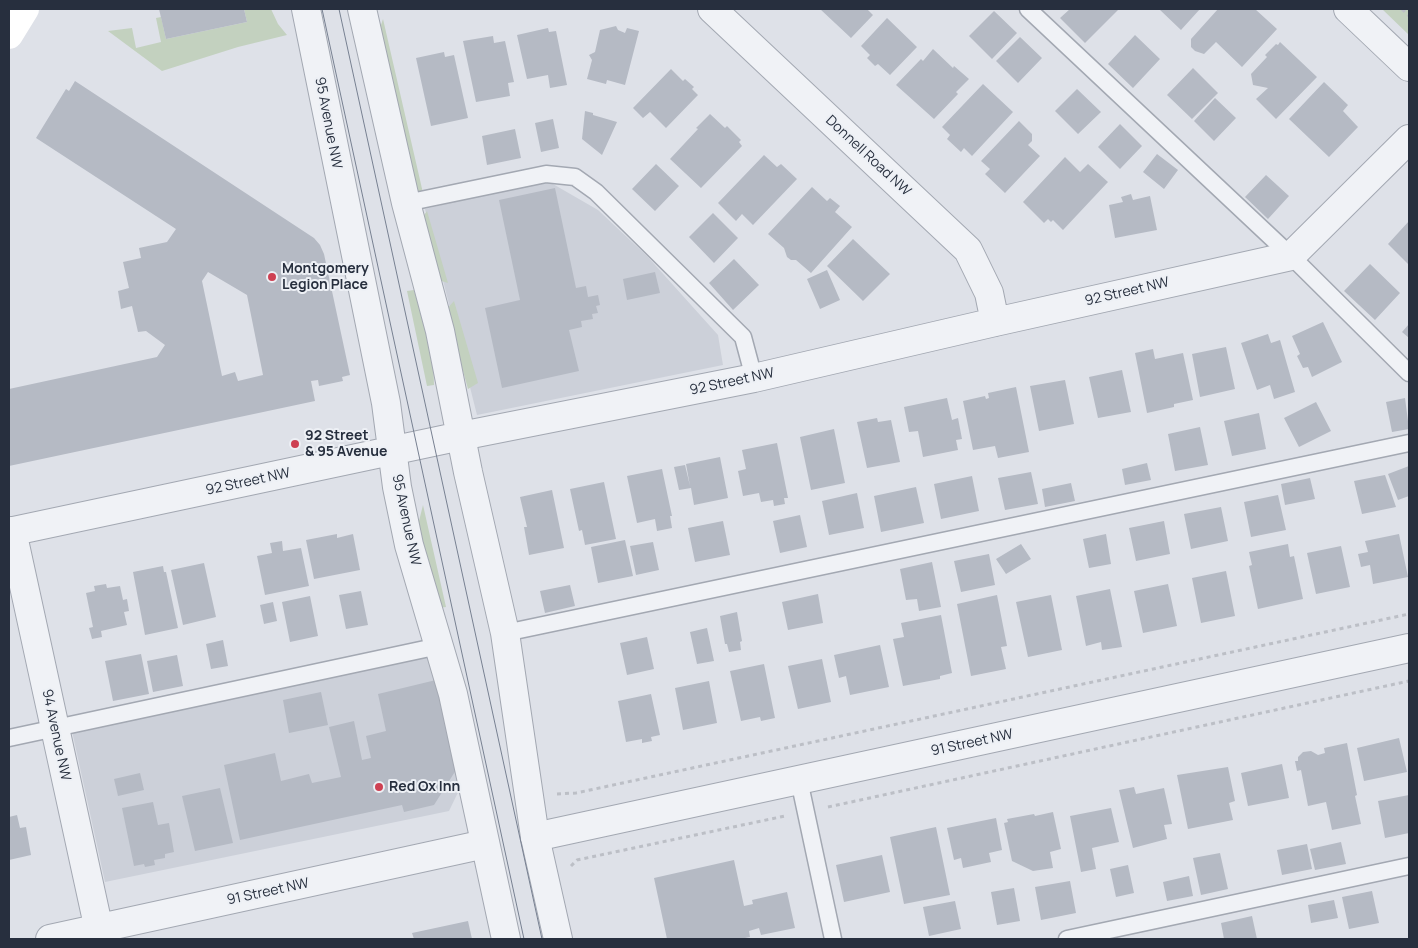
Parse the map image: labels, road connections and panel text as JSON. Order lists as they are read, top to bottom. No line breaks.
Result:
{"streets":{"street":["95 Avenue NW","Donnell Road NW","92 Street NW","94 Avenue NW","91 Street NW"]},"crossings":[["95 Avenue NW","92 Street NW"],["95 Avenue NW","91 Street NW"],["Donnell Road NW","92 Street NW"],["92 Street NW","94 Avenue NW"],["94 Avenue NW","91 Street NW"]],"places":["Montgomery Legion Place","92 Street & 95 Avenue","Red Ox Inn"]}
